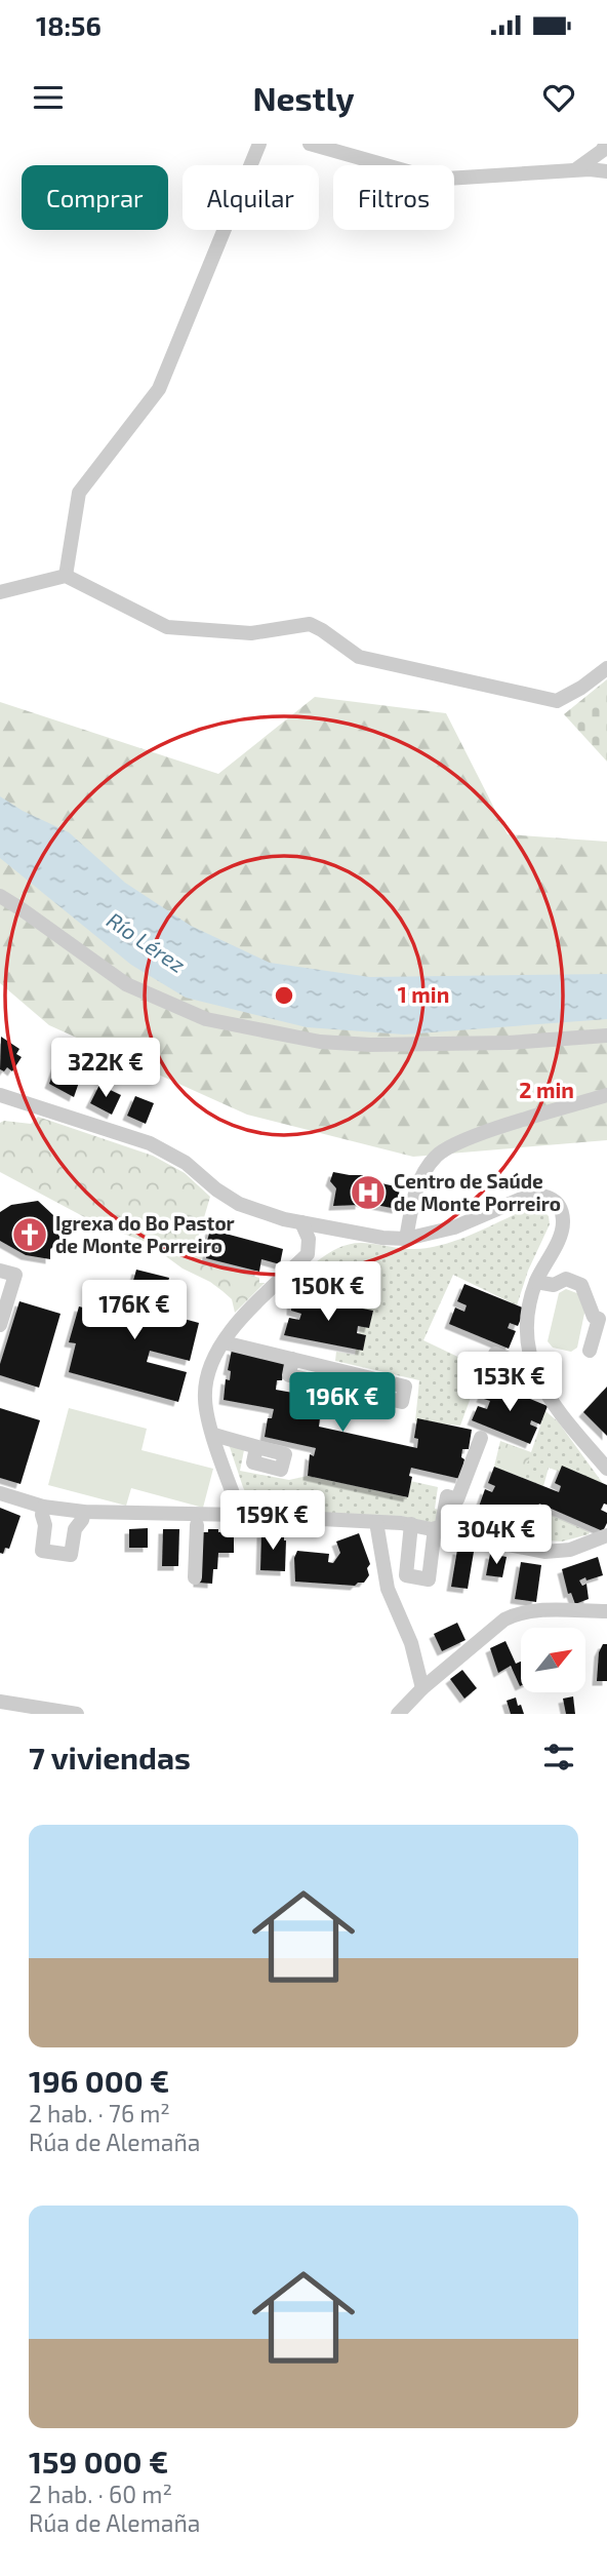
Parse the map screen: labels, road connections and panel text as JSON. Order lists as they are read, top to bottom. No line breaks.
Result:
{"water":["Río Lérez"],"places":{"hospital":["Centro de Saúde de Monte Porreiro"],"church":["Igrexa do Bo Pastor de Monte Porreiro"]},"north":"top right","page":{"status":"18:56","header":"Nestly","chip":["Comprar","Alquilar","Filtros"],"price":["322K €","150K €","176K €","153K €","196K €","159K €","304K €"],"heading":"7 viviendas","list":[{"name":"196 000 €","note":"2 hab. · 76 m² · Rúa de Alemaña"},{"name":"159 000 €","note":"2 hab. · 60 m² · Rúa de Alemaña"}]},"rings":["1 min","2 min"]}
